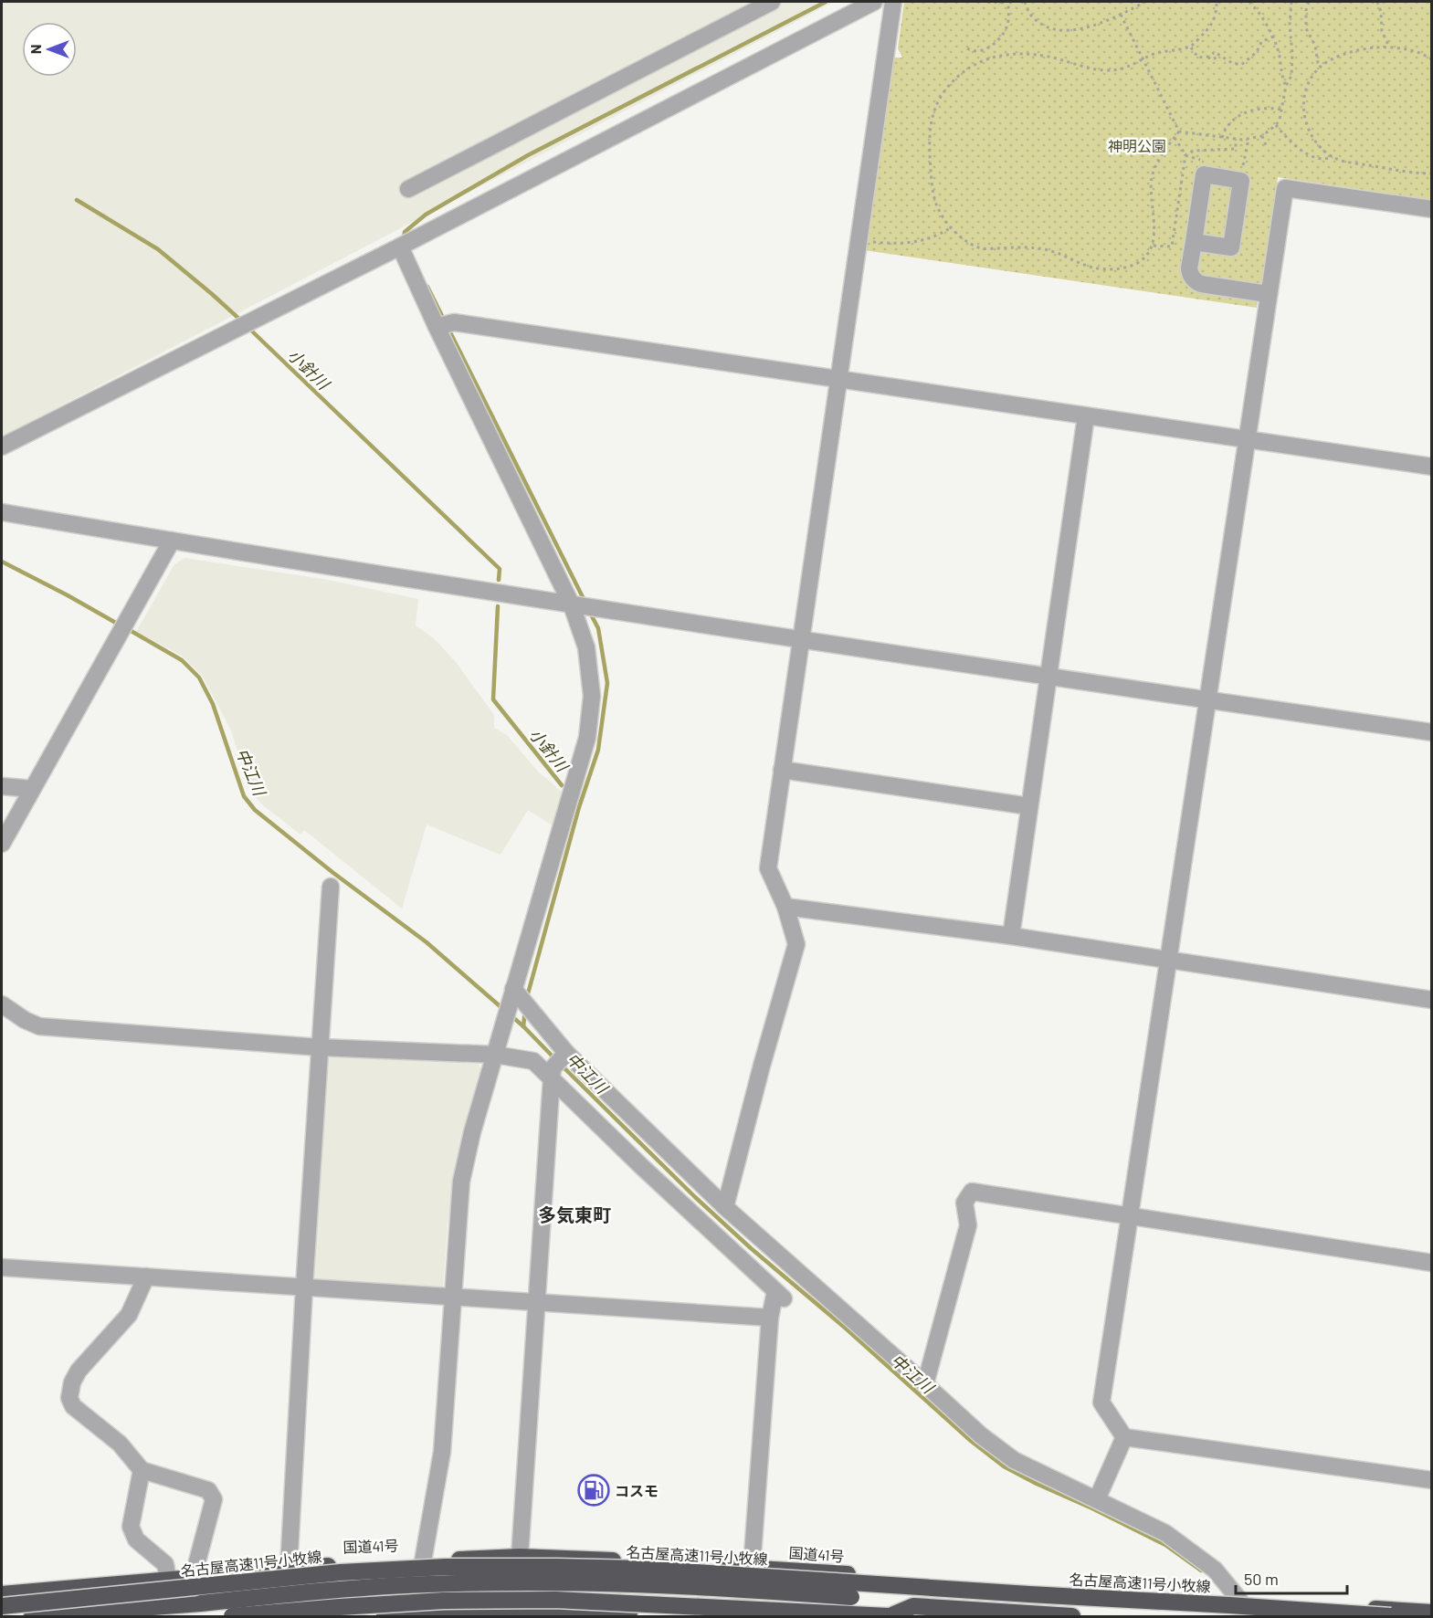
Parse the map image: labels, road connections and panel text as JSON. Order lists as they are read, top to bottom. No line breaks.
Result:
{"streets":{"highway":["国道41号","名古屋高速11号小牧線"]},"districts":["多気東町"],"water":["小針川","中江川"],"parks":["神明公園"],"places":{"fuel station":["コスモ"]},"scale_bar":"50 m","north":"left"}
